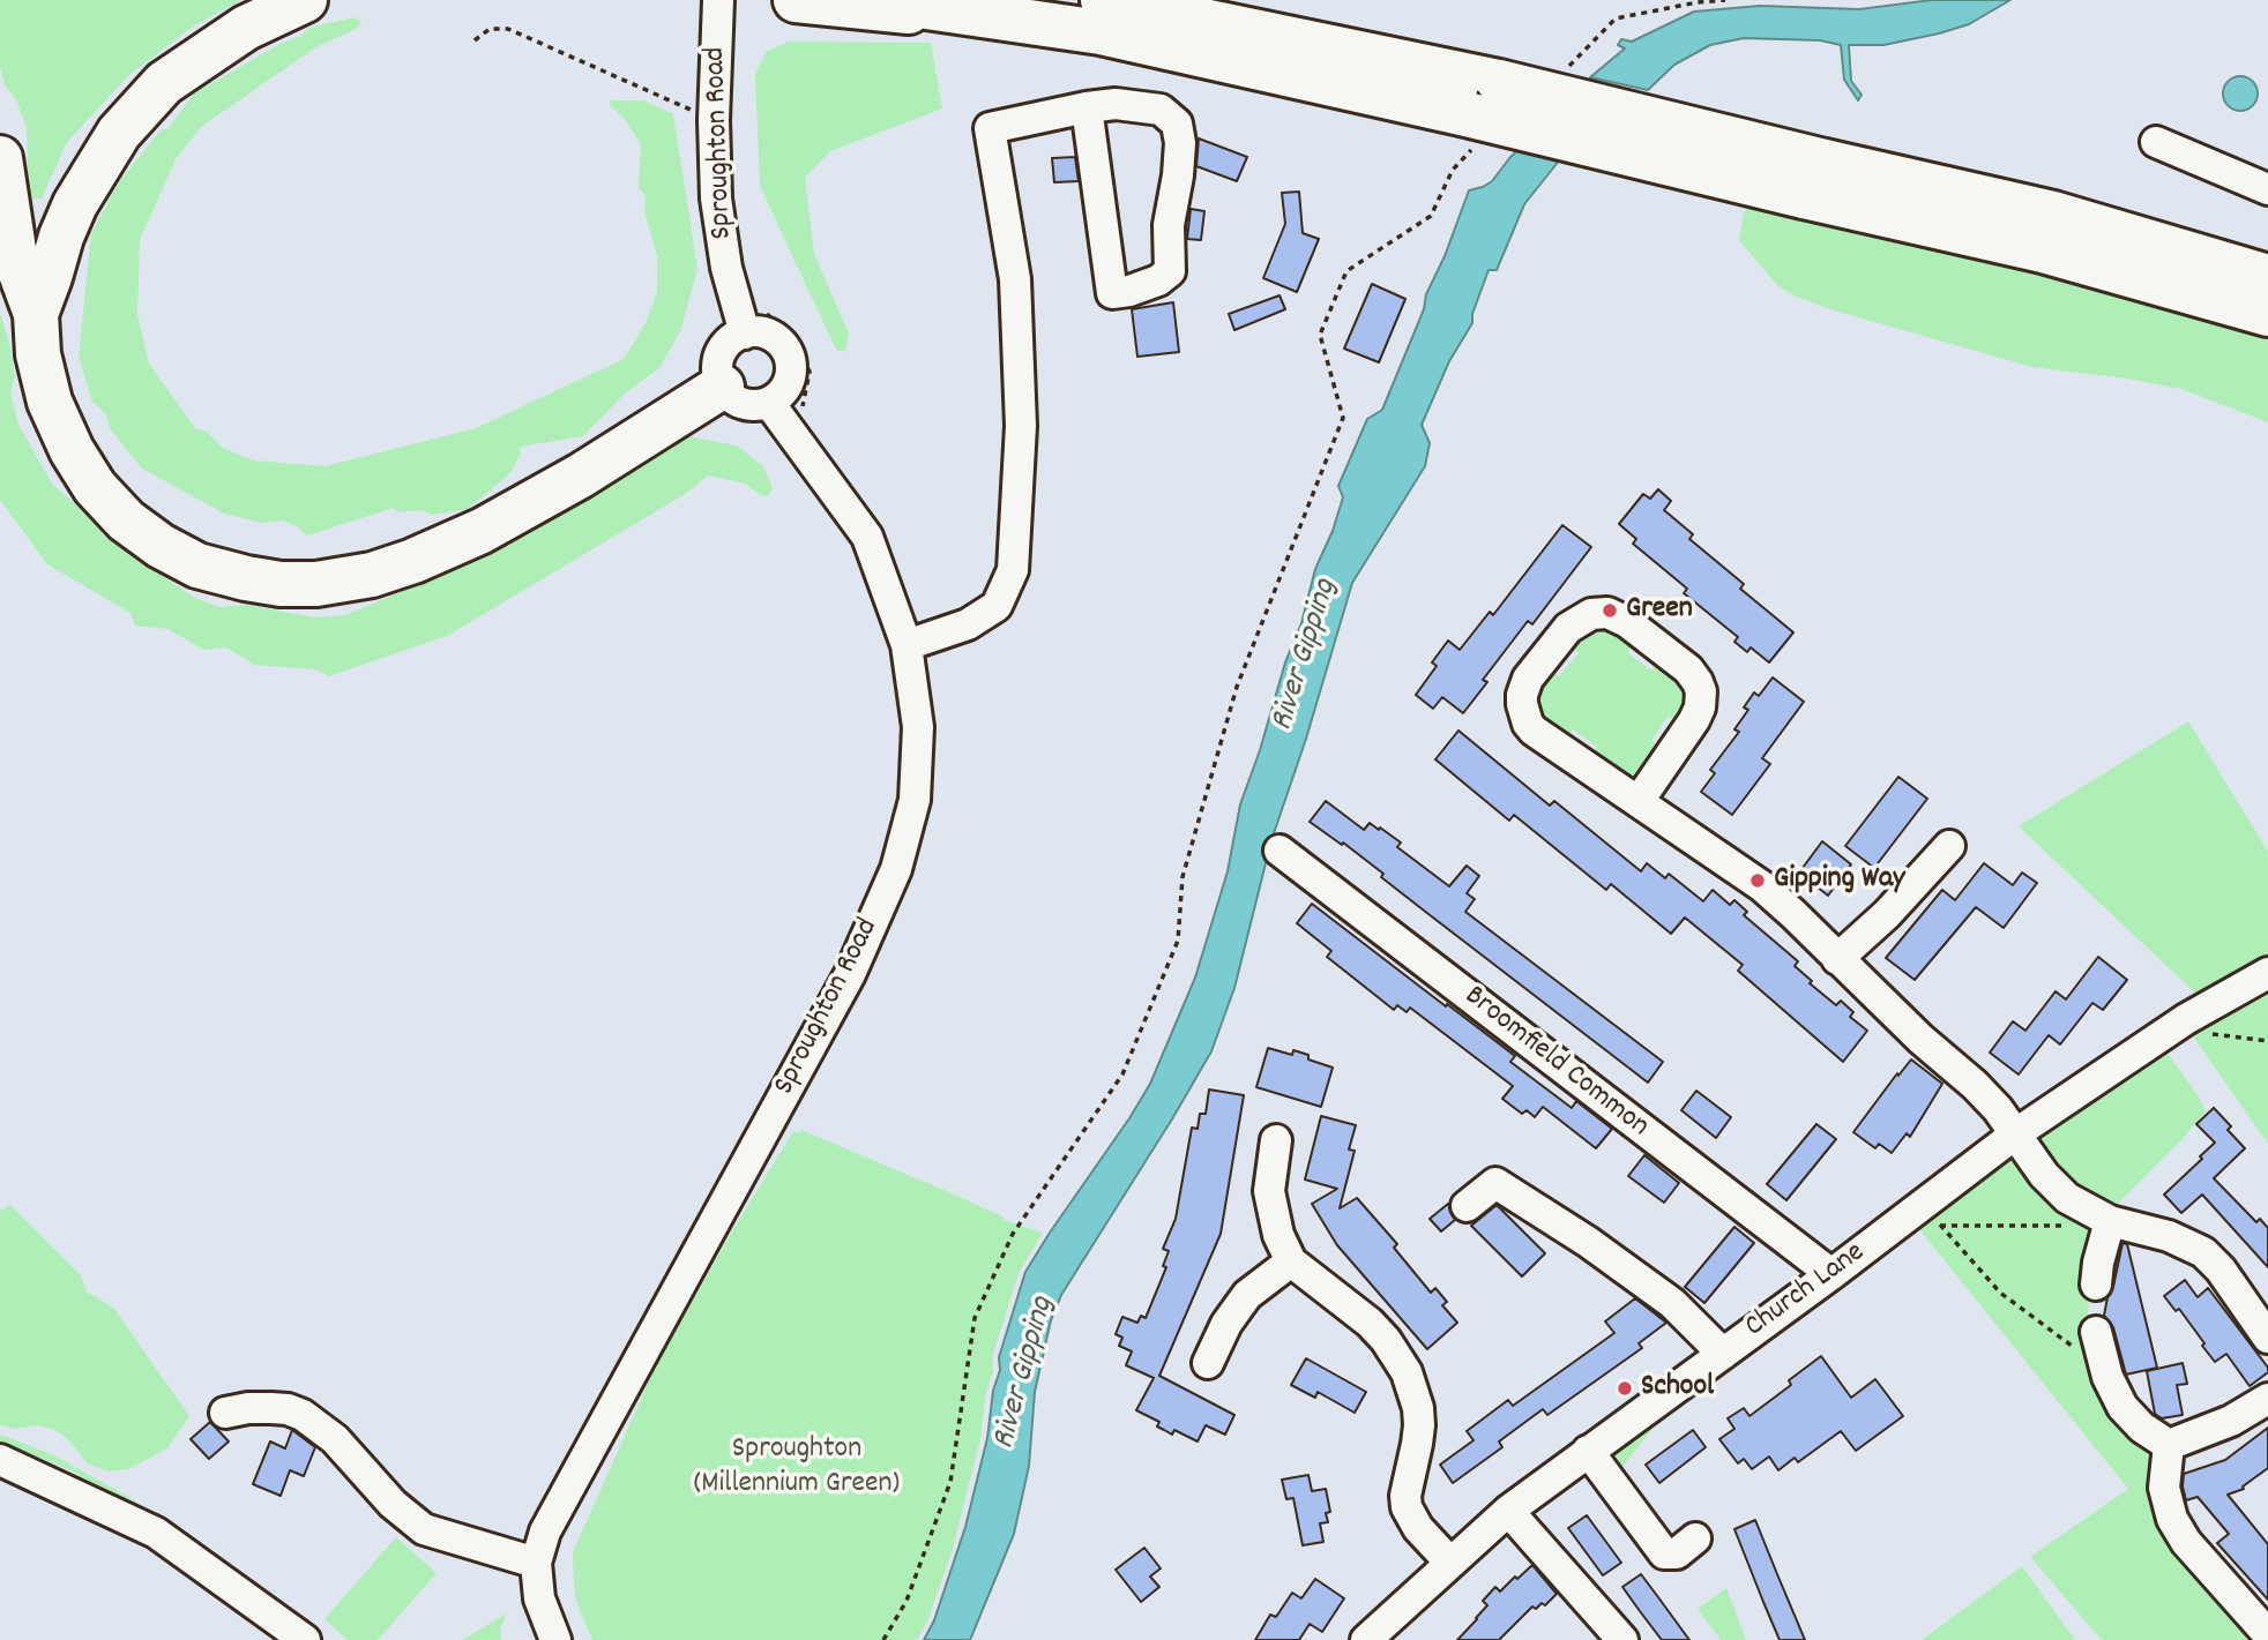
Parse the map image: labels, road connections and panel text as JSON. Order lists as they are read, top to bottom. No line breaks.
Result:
{"streets":{"street":["Sproughton Road","Broomfield Common","Church Lane"]},"crossings":[["Broomfield Common","Church Lane"]],"water":["River Gipping"],"parks":["Sproughton (Millennium Green)"],"places":["Green","Gipping Way","School"]}
